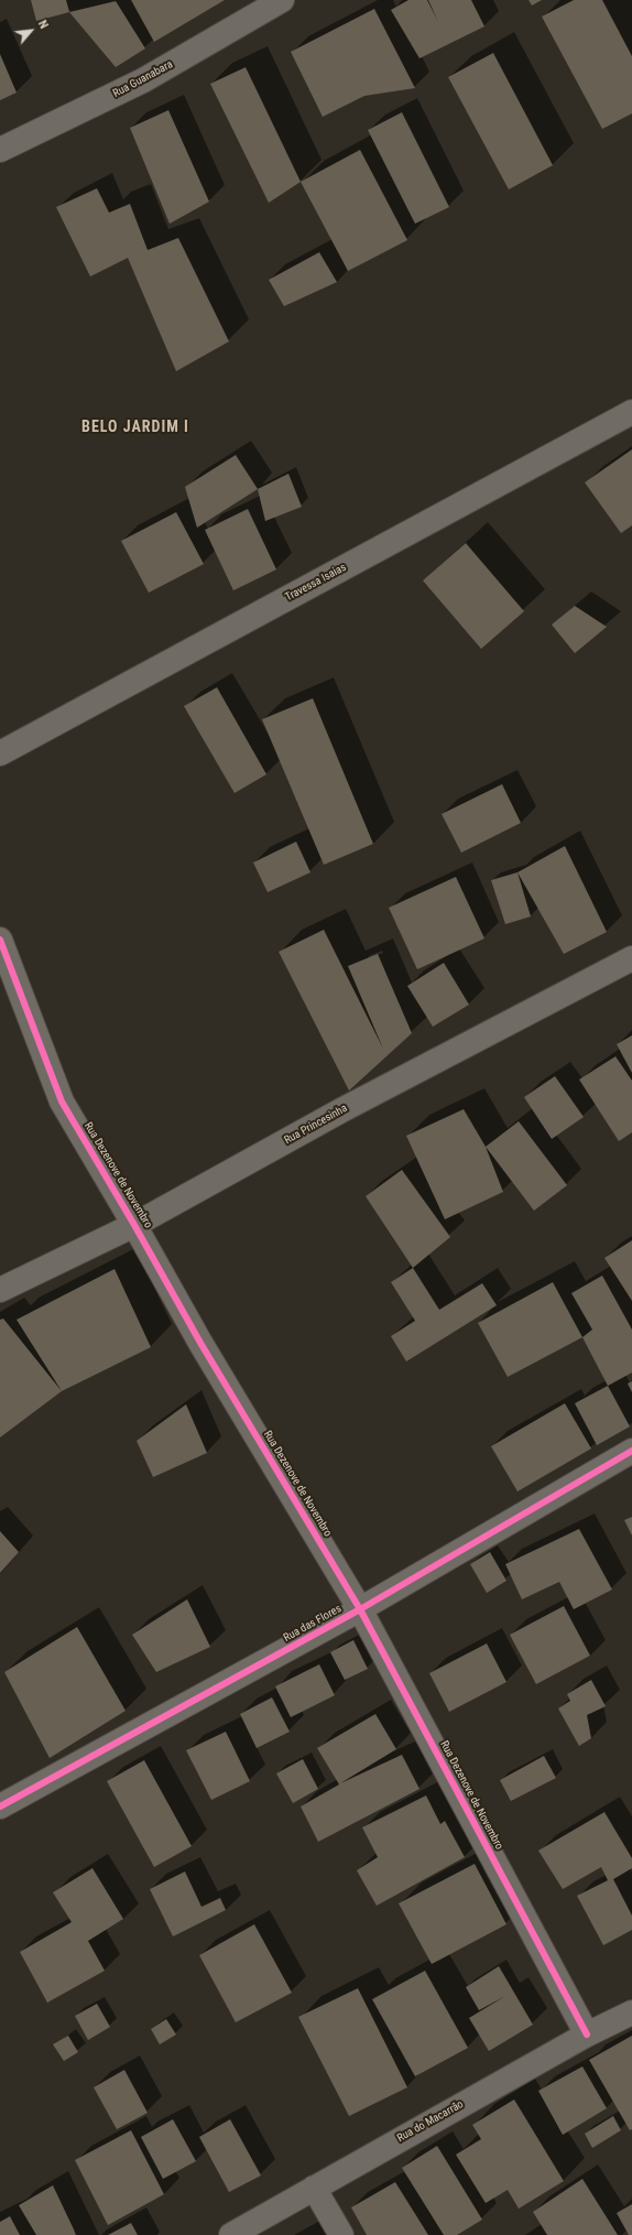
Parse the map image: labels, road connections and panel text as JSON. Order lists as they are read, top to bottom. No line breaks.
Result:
{"streets":{"street":["Rua Guanabara","Travessa Isaias","Rua Princesinha","Rua Dezenove de Novembro","Rua das Flores","Rua do Macarrão"]},"crossings":[["Rua Princesinha","Rua Dezenove de Novembro"],["Rua Dezenove de Novembro","Rua das Flores"],["Rua Dezenove de Novembro","Rua do Macarrão"]],"districts":["BELO JARDIM I"],"north":"top right"}
